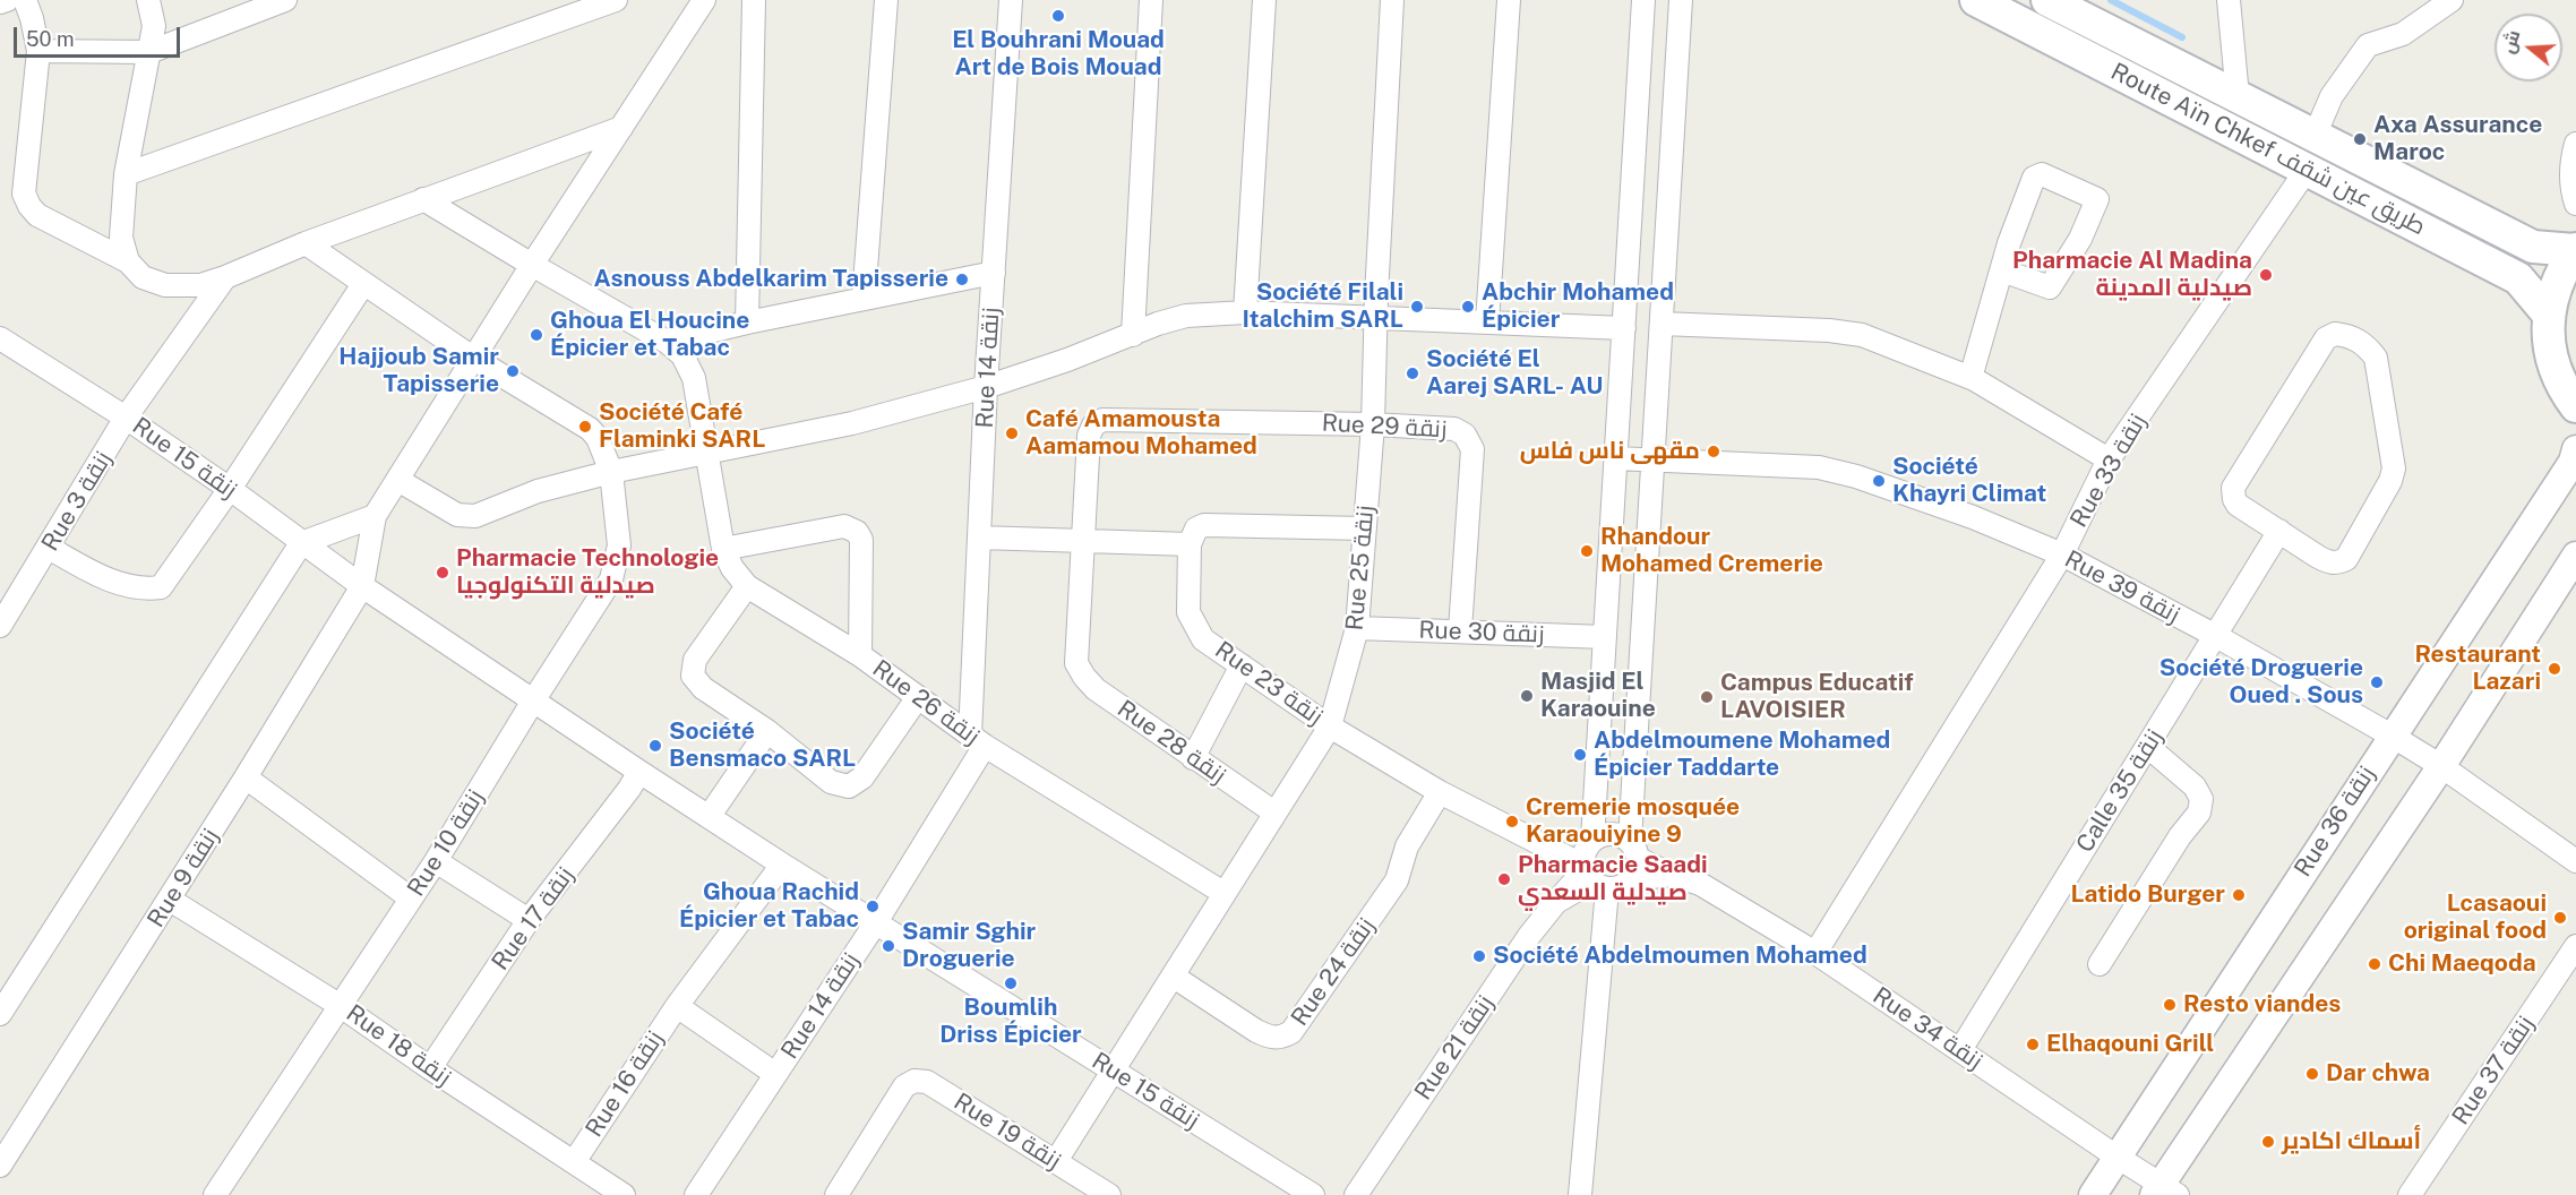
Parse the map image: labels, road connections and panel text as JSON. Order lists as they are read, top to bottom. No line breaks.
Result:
{"streets":{"main road":["Route Aïn Chkef طريق عين شقف"],"street":["Rue 14 زنقة","Rue 29 زنقة","Rue 15 زنقة","Rue 33 زنقة","Rue 3 زنقة","Rue 25 زنقة","Rue 39 زنقة","Rue 30 زنقة","Rue 23 زنقة","Rue 26 زنقة","Rue 28 زنقة","Calle 35 زنقة","Rue 36 زنقة","Rue 10 زنقة","Rue 9 زنقة","Rue 17 زنقة","Rue 24 زنقة","Rue 34 زنقة","Rue 18 زنقة","Rue 21 زنقة","Rue 37 زنقة","Rue 16 زنقة","Rue 19 زنقة"]},"crossings":[["Route Aïn Chkef طريق عين شقف","Rue 33 زنقة"],["Rue 14 زنقة","Rue 15 زنقة"],["Rue 14 زنقة","Rue 26 زنقة"],["Rue 29 زنقة","Rue 25 زنقة"],["Rue 29 زنقة","Rue 30 زنقة"],["Rue 29 زنقة","Rue 28 زنقة"],["Rue 15 زنقة","Rue 3 زنقة"],["Rue 15 زنقة","Rue 25 زنقة"],["Rue 15 زنقة","Rue 9 زنقة"],["Rue 33 زنقة","Rue 39 زنقة"],["Rue 33 زنقة","Rue 34 زنقة"],["Rue 25 زنقة","Rue 30 زنقة"],["Rue 25 زنقة","Rue 23 زنقة"],["Rue 25 زنقة","Rue 26 زنقة"],["Rue 25 زنقة","Rue 28 زنقة"],["Rue 25 زنقة","Rue 24 زنقة"],["Rue 25 زنقة","Rue 19 زنقة"],["Rue 39 زنقة","Calle 35 زنقة"],["Rue 39 زنقة","Rue 36 زنقة"],["Rue 23 زنقة","Rue 24 زنقة"],["Rue 23 زنقة","Rue 34 زنقة"],["Rue 23 زنقة","Rue 21 زنقة"],["Calle 35 زنقة","Rue 34 زنقة"],["Rue 36 زنقة","Rue 34 زنقة"],["Rue 10 زنقة","Rue 18 زنقة"],["Rue 9 زنقة","Rue 18 زنقة"],["Rue 17 زنقة","Rue 18 زنقة"],["Rue 34 زنقة","Rue 21 زنقة"],["Rue 18 زنقة","Rue 16 زنقة"]],"places":["El Bouhrani Mouad Art de Bois Mouad","Axa Assurance Maroc","Pharmacie Al Madina صيدلية المدينة","Asnouss Abdelkarim Tapisserie","Société Filali Italchim SARL","Abchir Mohamed Épicier","Ghoua El Houcine Épicier et Tabac","Hajjoub Samir Tapisserie","Société El Aarej SARL- AU","Société Café Flaminki SARL","Café Amamousta Aamamou Mohamed","مقهى ناس فاس","Société Khayri Climat","Rhandour Mohamed Cremerie","Pharmacie Technologie صيدلية التكنولوجيا","Restaurant Lazari","Société Droguerie Oued . Sous","Masjid El Karaouine","Campus Educatif LAVOISIER","Société Bensmaco SARL","Abdelmoumene Mohamed Épicier Taddarte","Cremerie mosquée Karaouiyine 9","Pharmacie Saadi صيدلية السعدي","Latido Burger","Ghoua Rachid Épicier et Tabac","Lcasaoui original food","Samir Sghir Droguerie","Société Abdelmoumen Mohamed","Chi Maeqoda","Boumlih Driss Épicier","Resto viandes","Elhaqouni Grill","Dar chwa","أسماك اكادير"],"scale_bar":"50 m","north":"left"}
